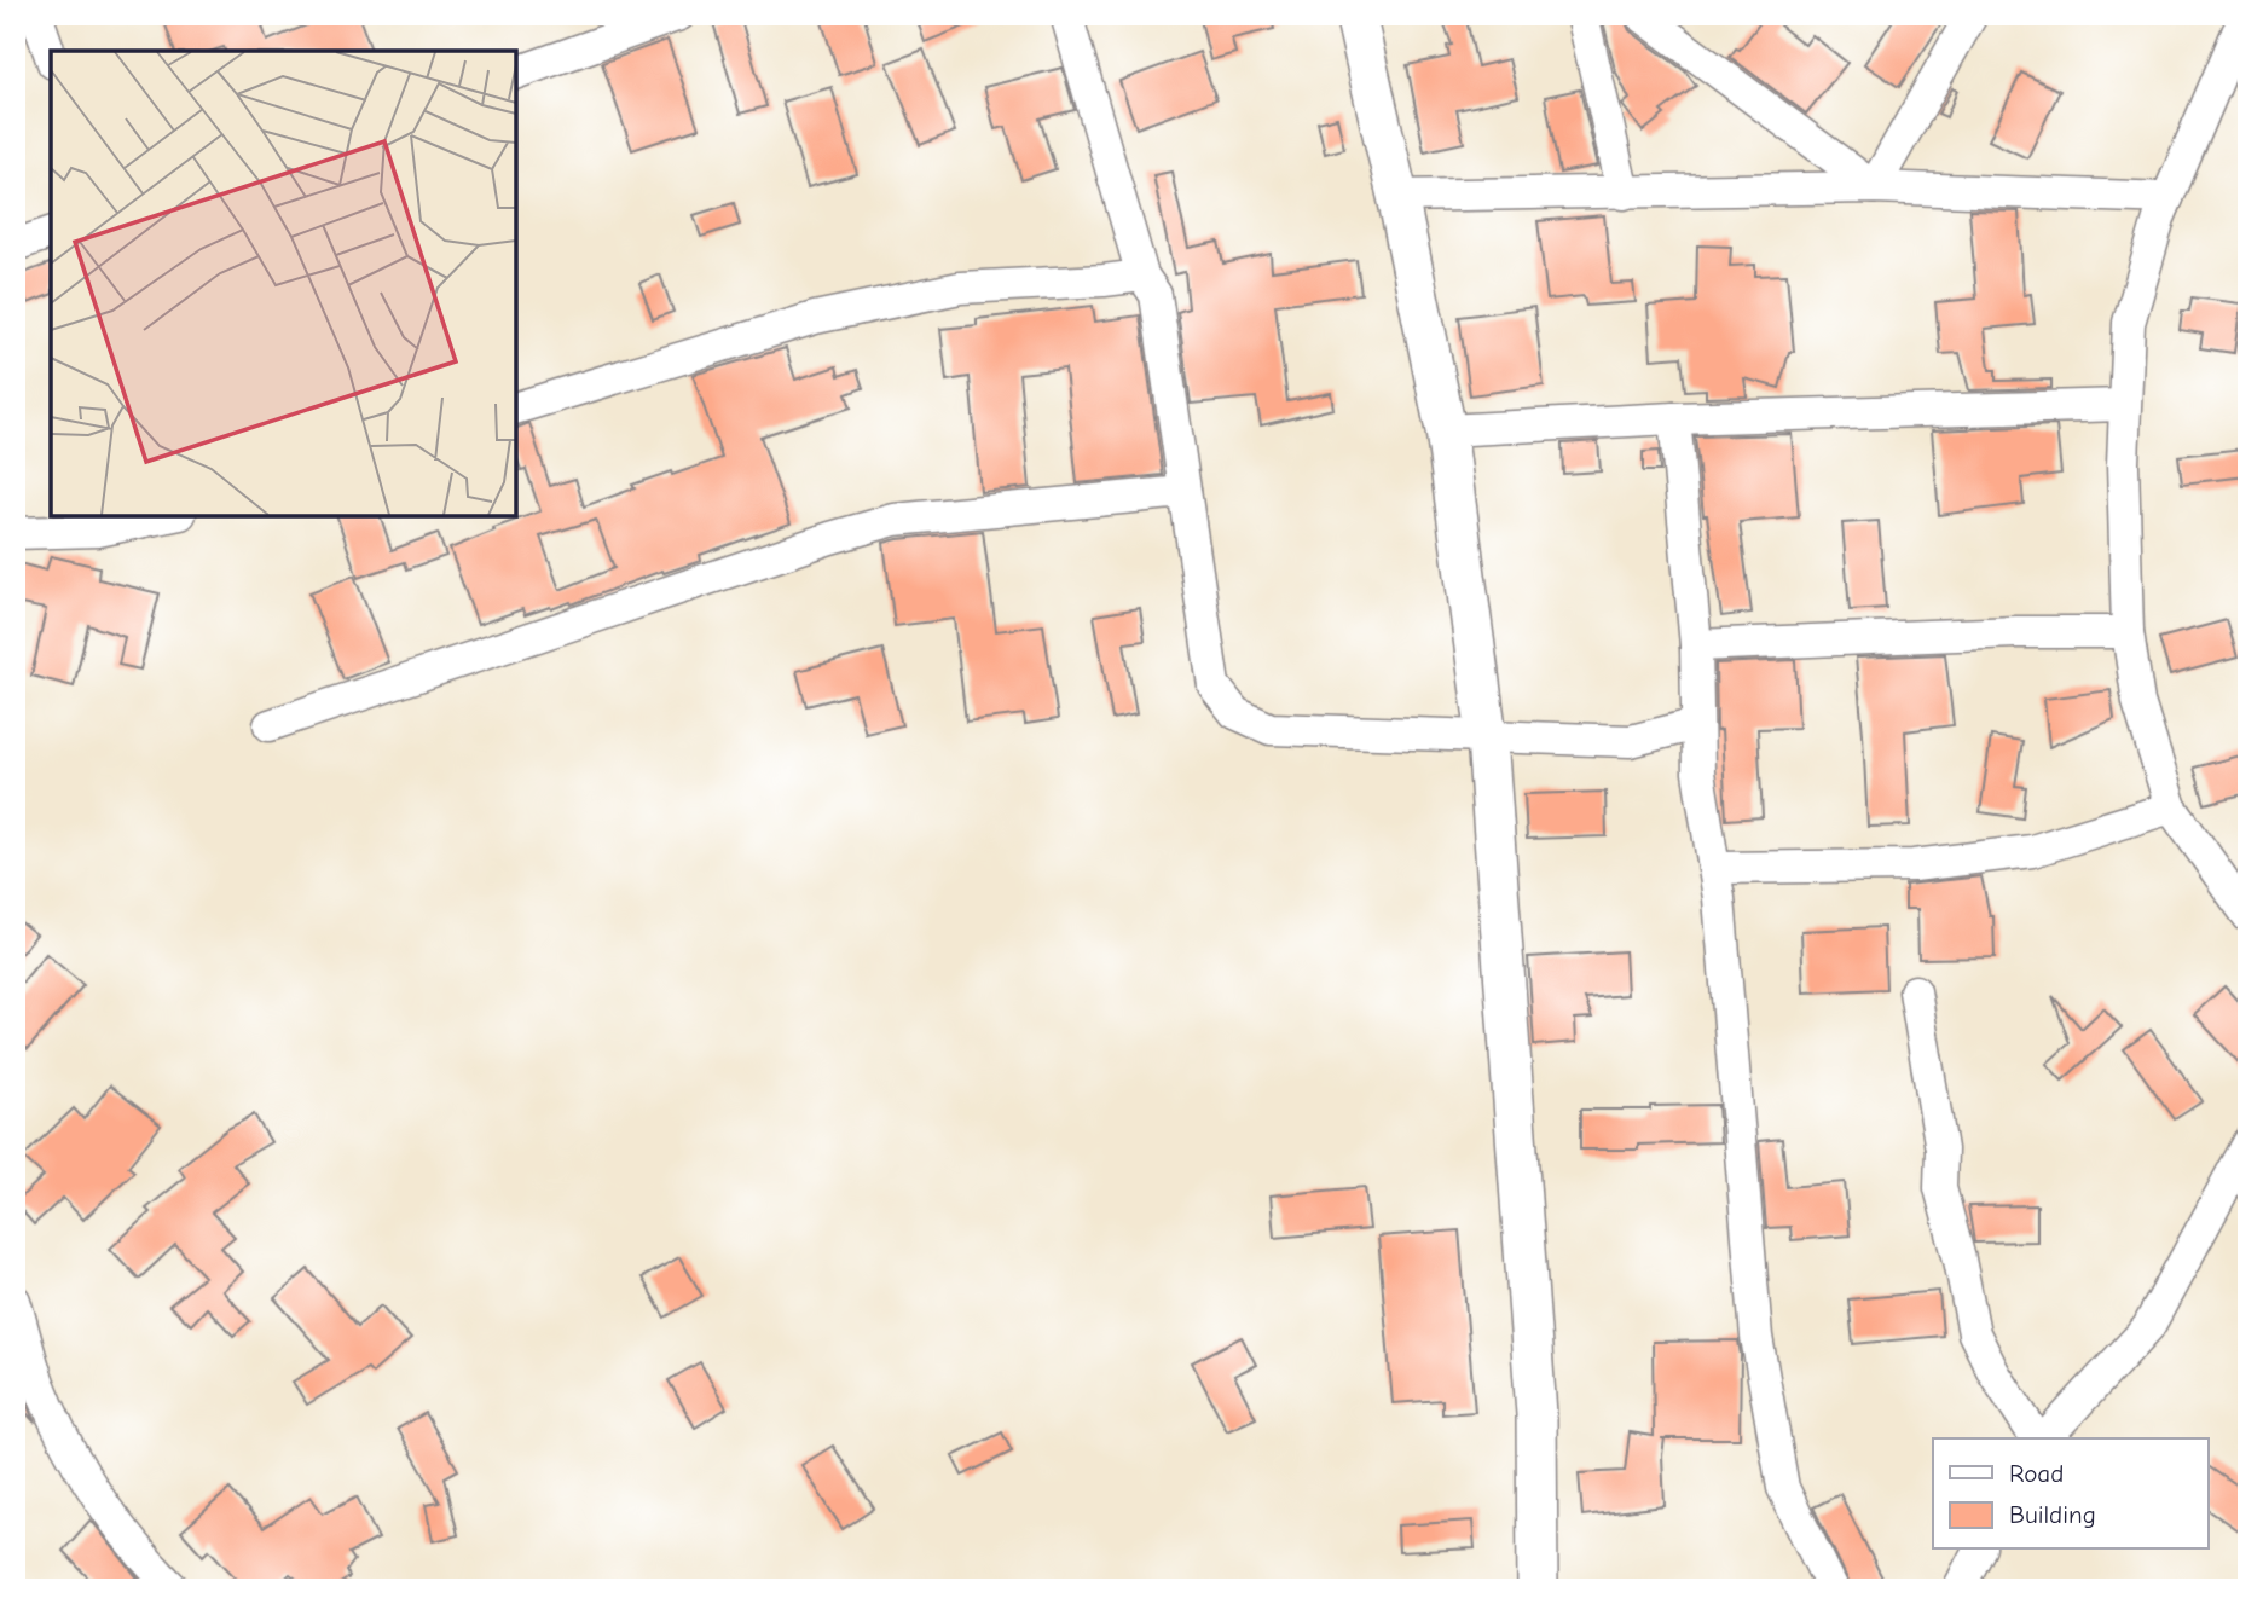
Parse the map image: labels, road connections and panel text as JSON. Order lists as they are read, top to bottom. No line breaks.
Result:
{"legend":["Road","Building"]}
